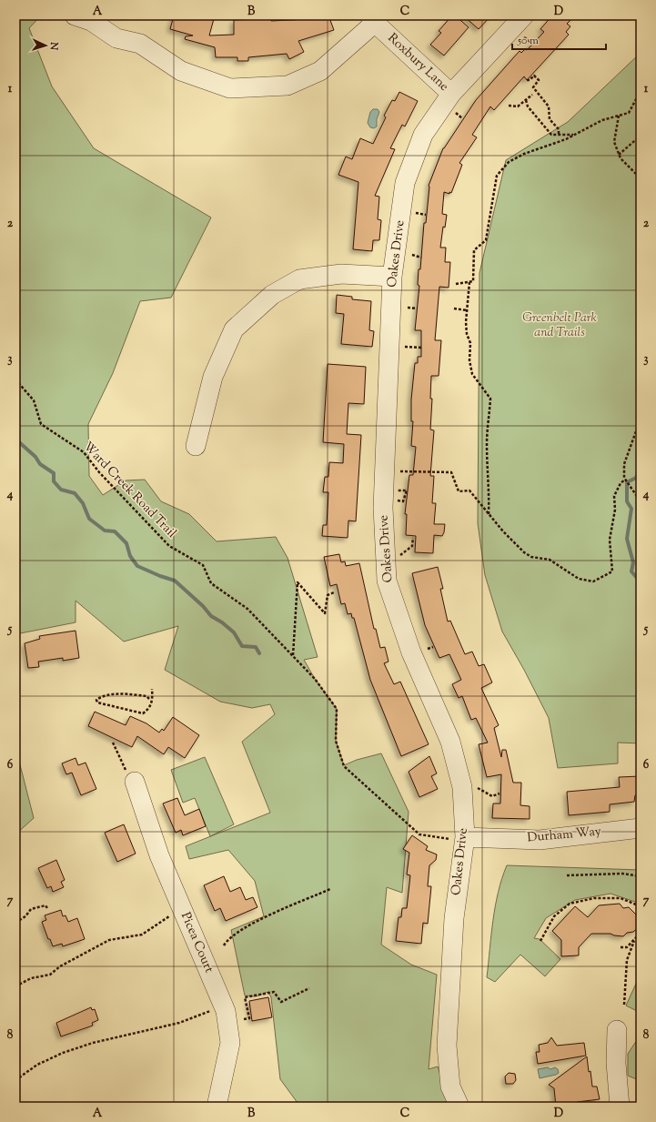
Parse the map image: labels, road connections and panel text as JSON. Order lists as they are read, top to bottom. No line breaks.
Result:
{"streets":{"street":["Roxbury Lane","Oakes Drive","Durham Way","Picea Court"],"path":["Ward Creek Road Trail"]},"crossings":[["Roxbury Lane","Oakes Drive"],["Oakes Drive","Ward Creek Road Trail"],["Oakes Drive","Durham Way"],["Ward Creek Road Trail","Durham Way"]],"parks":["Greenbelt Park and Trails"],"scale_bar":"50 m","north":"right","grid":{"columns":["A","B","C","D"],"rows":["1","2","3","4","5","6","7","8"]}}
